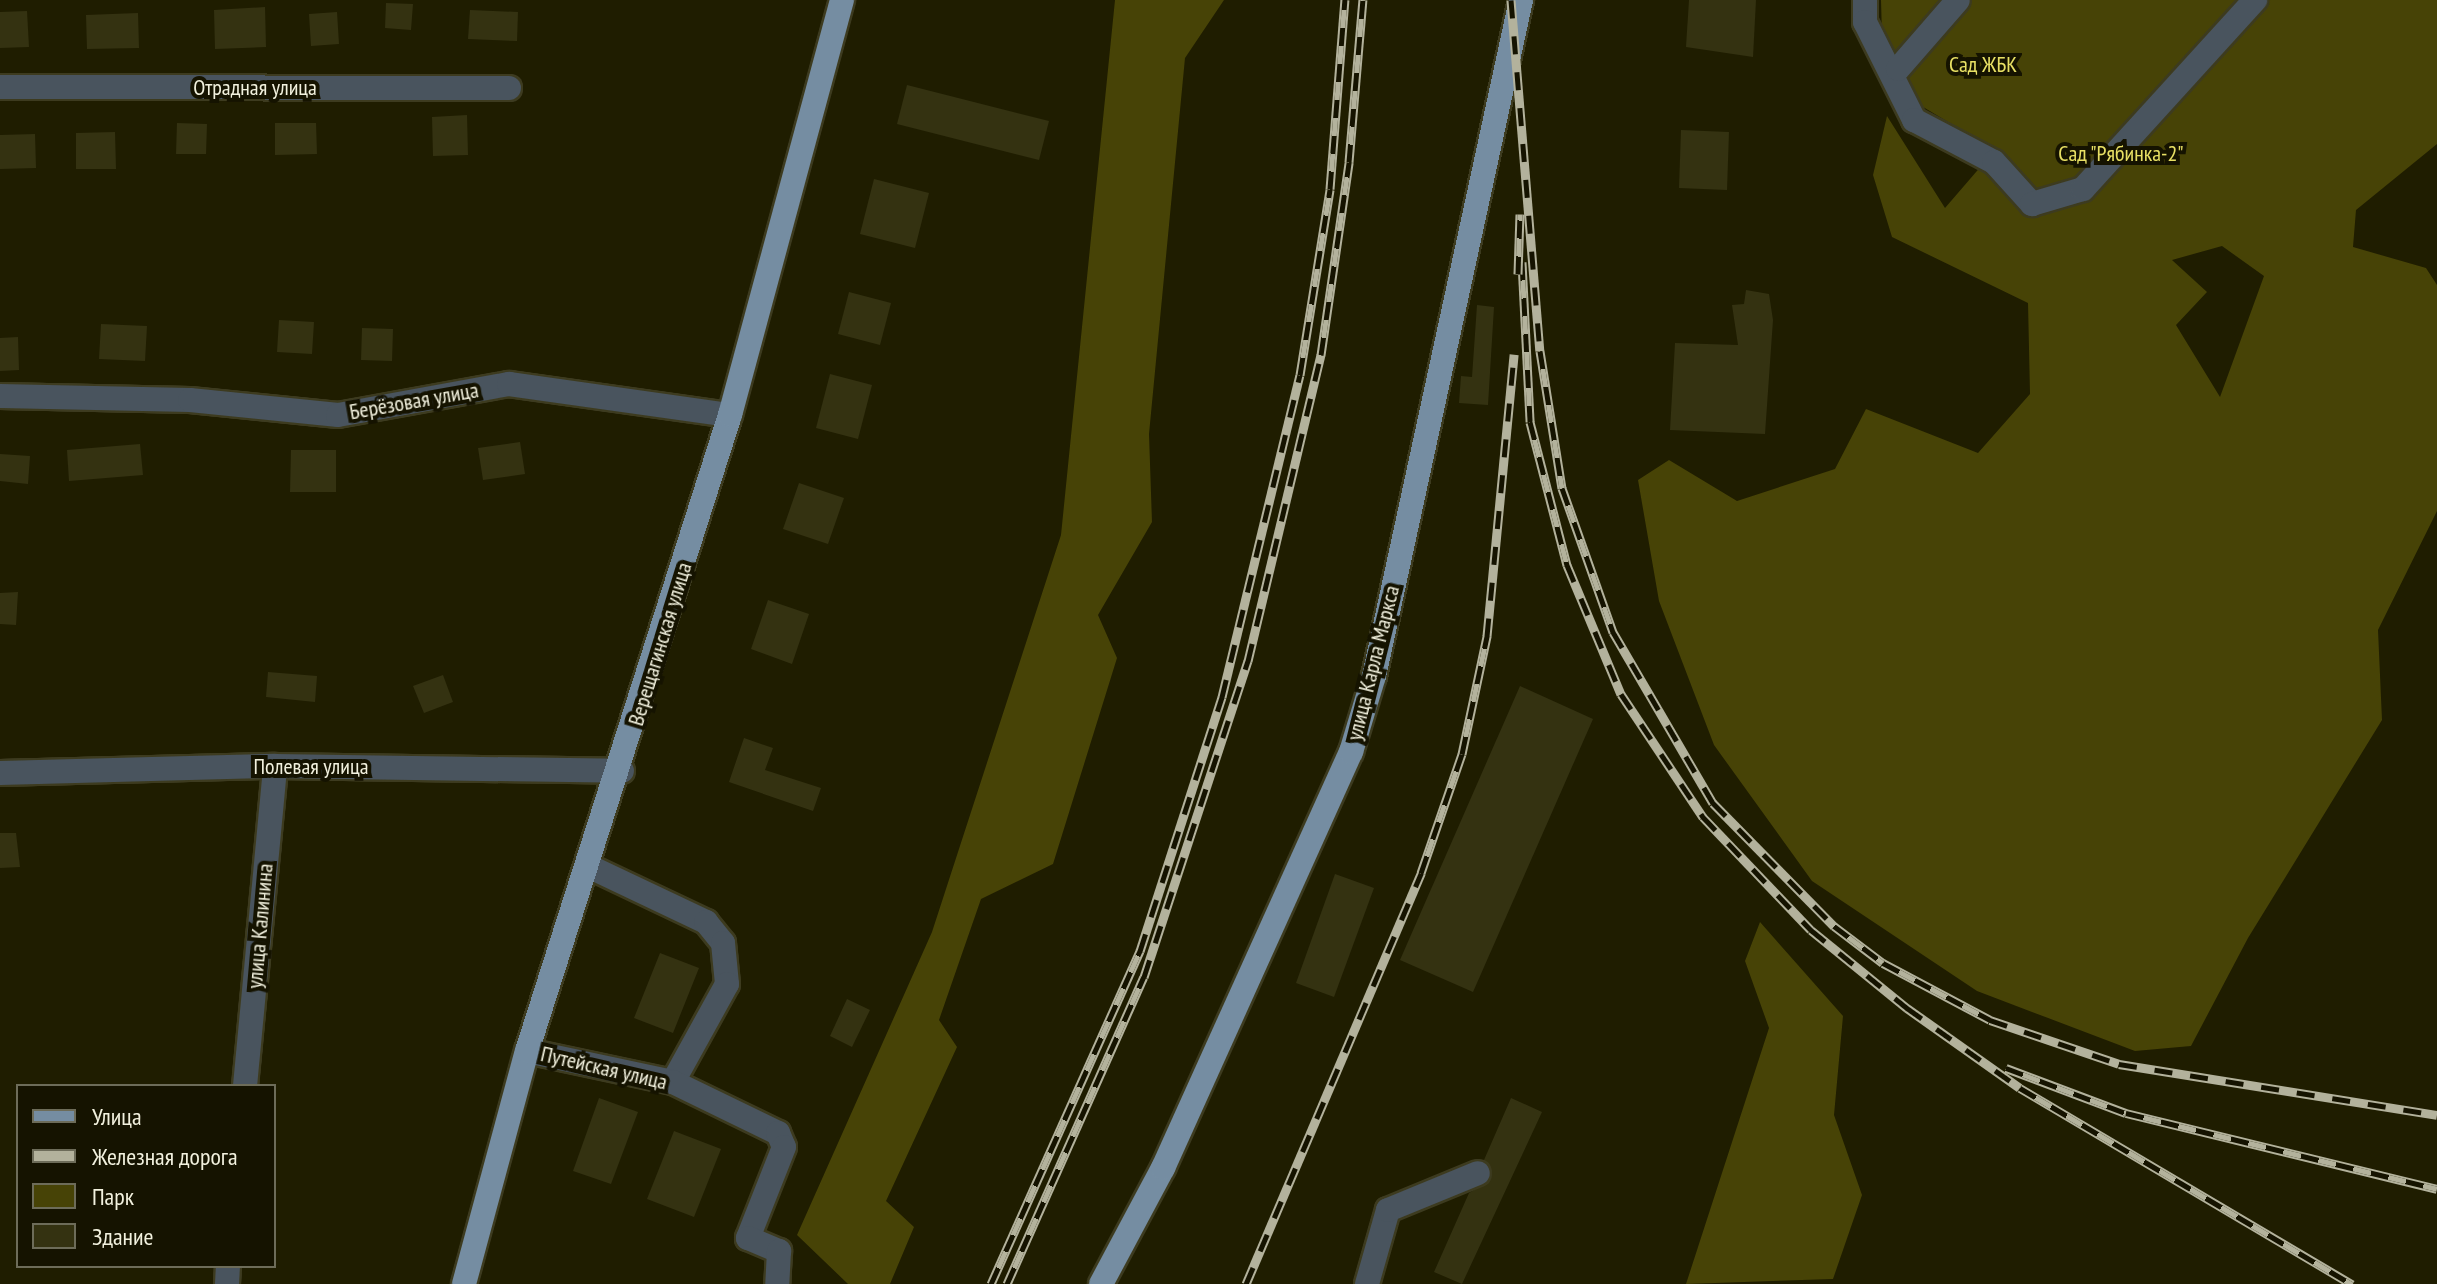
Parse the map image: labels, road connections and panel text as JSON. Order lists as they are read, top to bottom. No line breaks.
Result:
{"streets":{"main road":["Верещагинская улица","улица Карла Маркса"],"street":["Отрадная улица","Берёзовая улица","Полевая улица","улица Калинина","Путейская улица"]},"crossings":[["Берёзовая улица","Верещагинская улица"],["Верещагинская улица","Полевая улица"],["Верещагинская улица","Путейская улица"],["Полевая улица","улица Калинина"]],"parks":["Сад ЖБК","Сад \"Рябинка-2\""],"legend":["Улица","Железная дорога","Парк","Здание"]}
